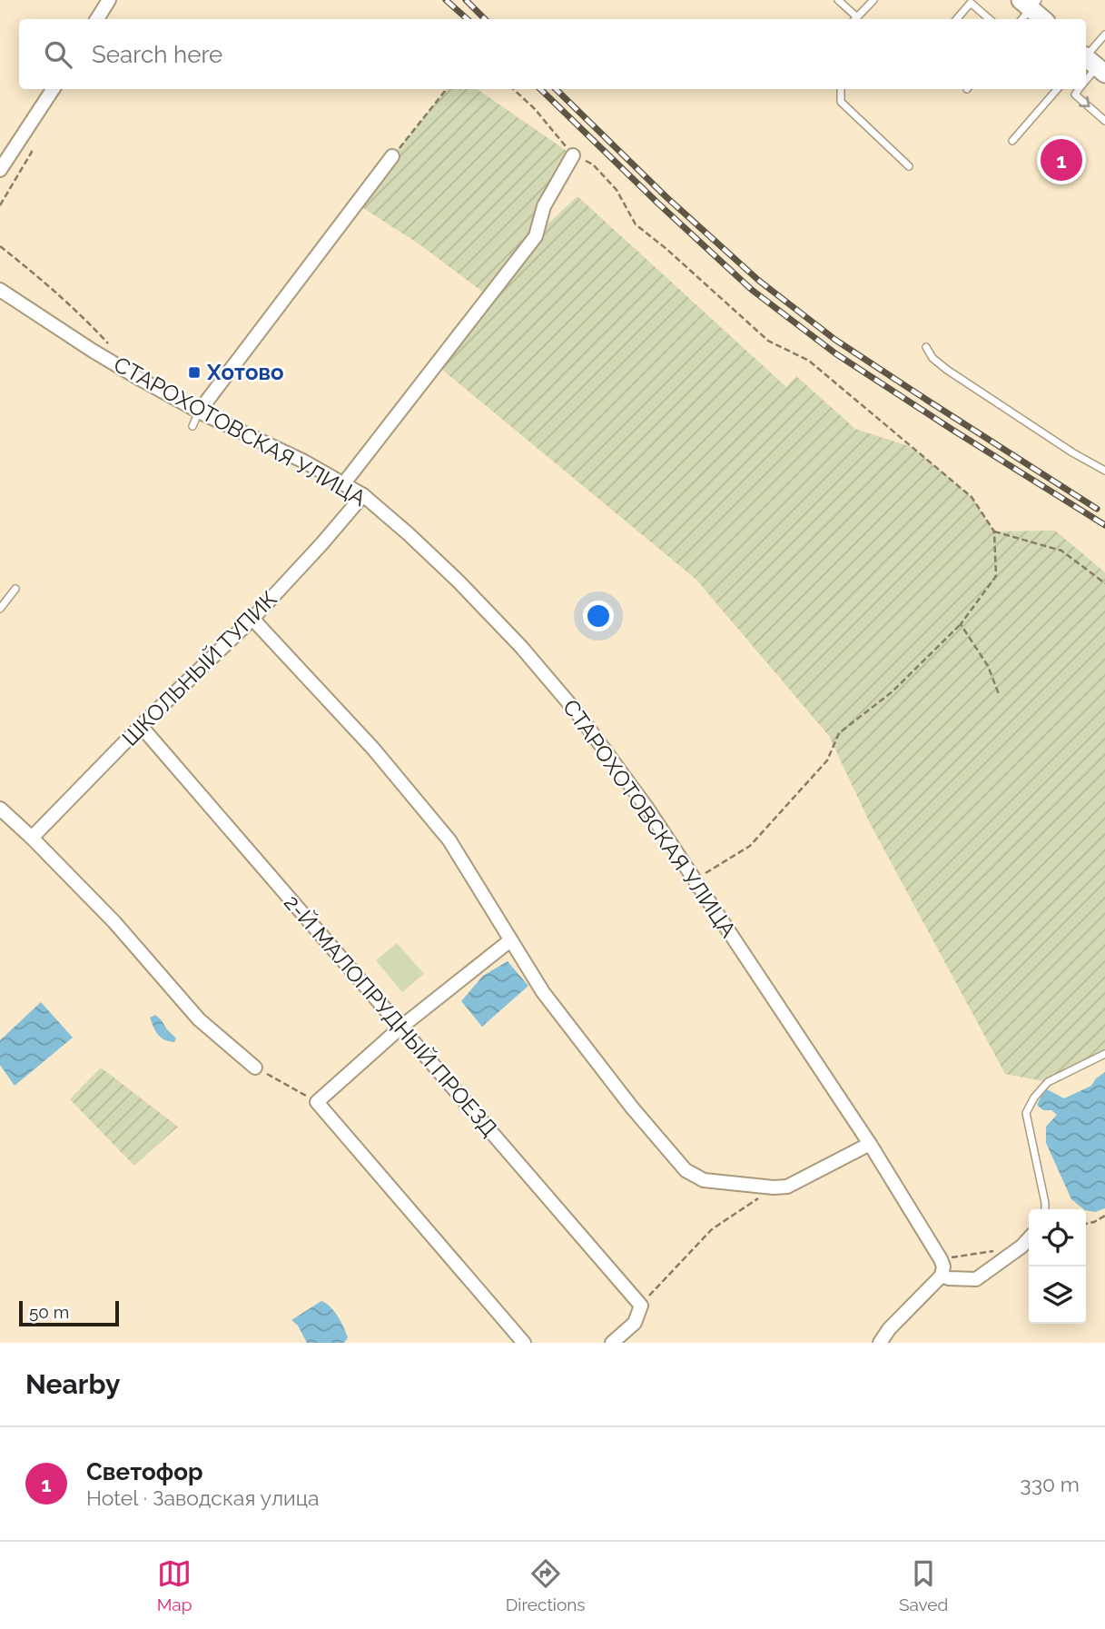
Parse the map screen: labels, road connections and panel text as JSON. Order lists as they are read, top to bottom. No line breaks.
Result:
{"streets":{"street":["СТАРОХОТОВСКАЯ УЛИЦА","ШКОЛЬНЫЙ ТУПИК","2-Й МАЛОПРУДНЫЙ ПРОЕЗД"]},"crossings":[["СТАРОХОТОВСКАЯ УЛИЦА","ШКОЛЬНЫЙ ТУПИК"],["ШКОЛЬНЫЙ ТУПИК","2-Й МАЛОПРУДНЫЙ ПРОЕЗД"]],"places":{"transit":["Хотово"]},"scale_bar":"50 m","page":{"search":"Search here","pins":"1","scale":"50 m","heading":"Nearby","list":[{"mark":"1","name":"Светофор","note":"Hotel · Заводская улица","value":"330 m"}],"nav":["Map","Directions","Saved"]}}
